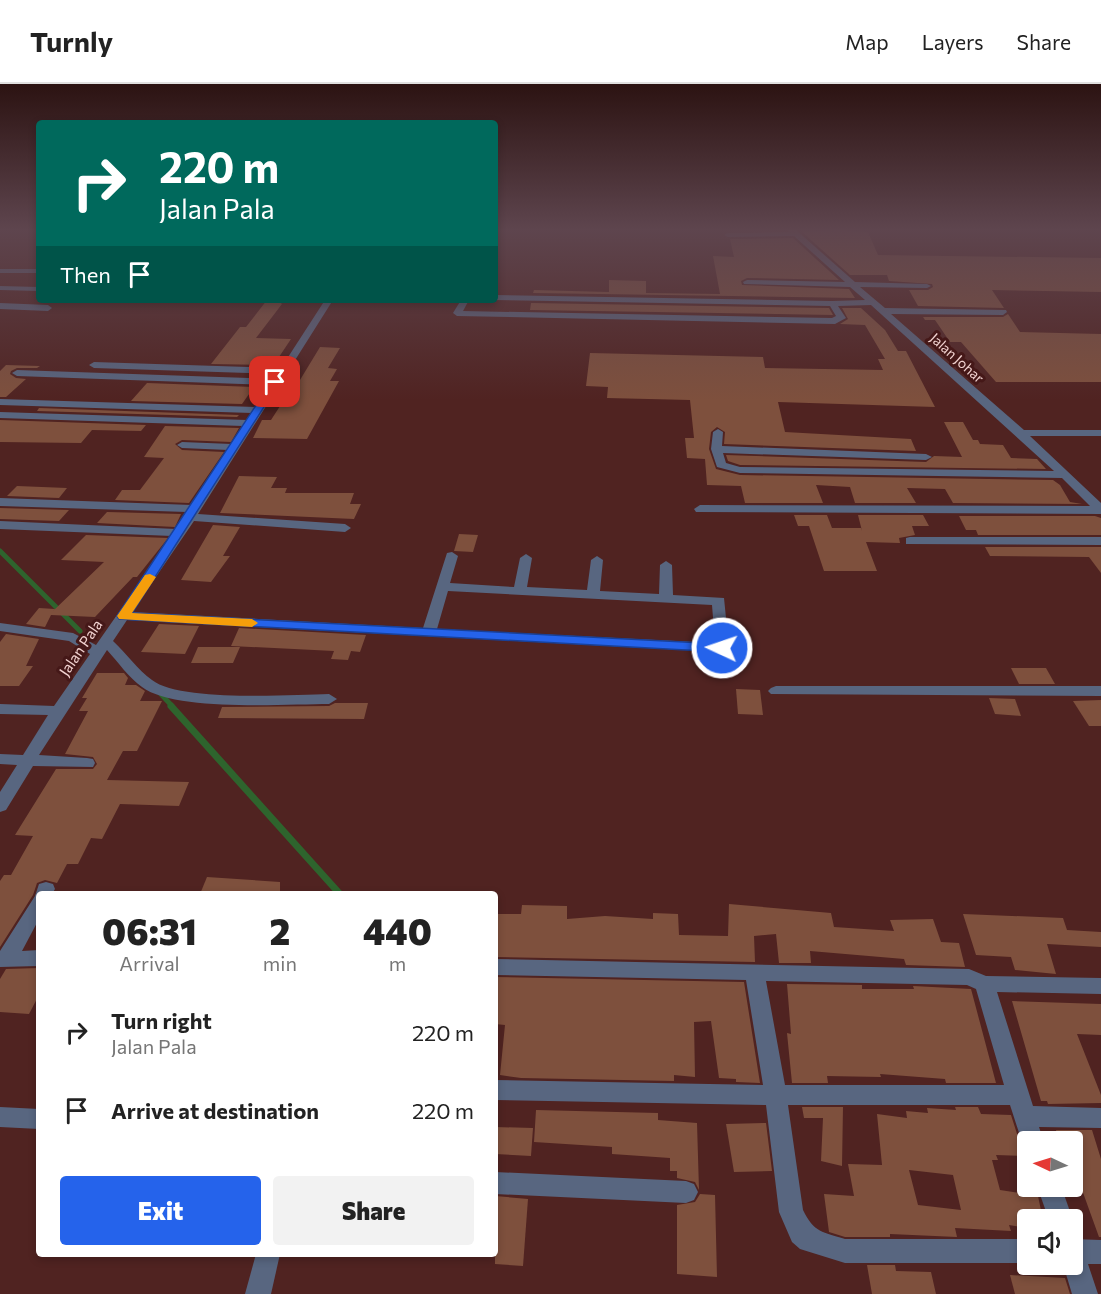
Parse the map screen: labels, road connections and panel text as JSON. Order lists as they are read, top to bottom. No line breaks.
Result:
{"streets":{"street":["Jalan Johar","Jalan Pala"]},"north":"left","page":{"header":"Turnly","nav":["Map","Layers","Share"],"turn":["220 m","Jalan Pala"],"then":"Then","eta":["06:31","Arrival","2","min","440","m"],"list":[{"name":"Turn right","note":"Jalan Pala","value":"220 m"},{"name":"Arrive at destination","value":"220 m"}],"buttons":["Exit","Share"]}}
